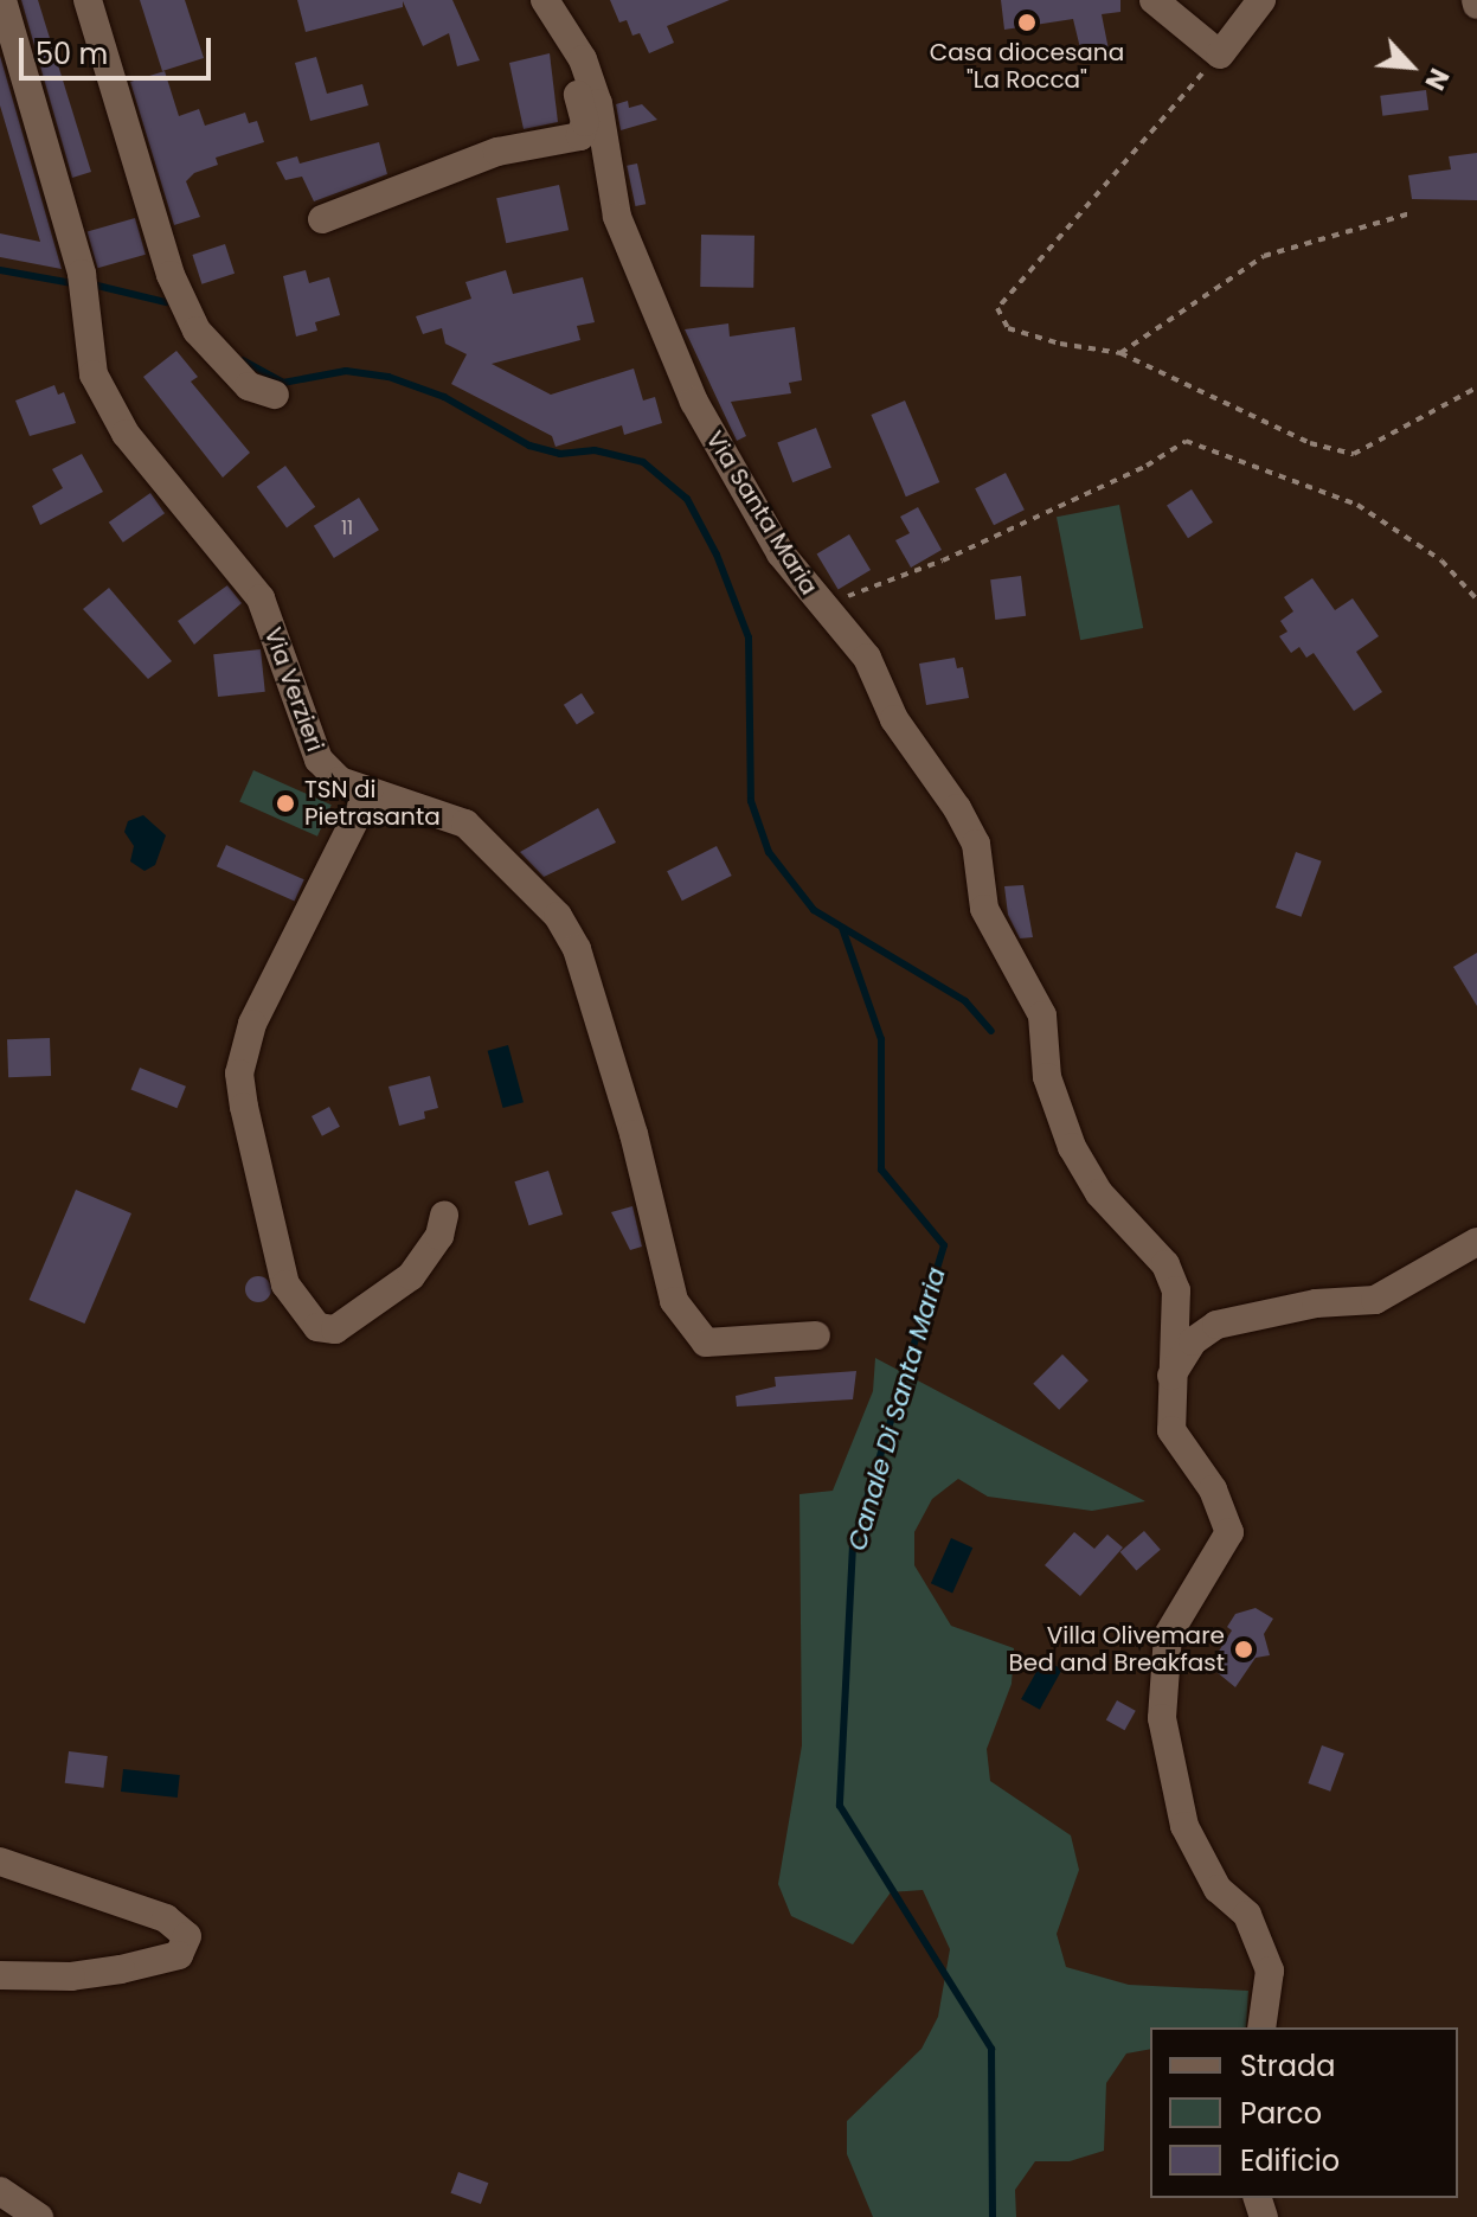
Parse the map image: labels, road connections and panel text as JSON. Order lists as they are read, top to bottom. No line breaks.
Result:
{"streets":{"street":["Via Santa Maria","Via Verzieri"]},"water":["Canale Di Santa Maria"],"places":["Casa diocesana \"La Rocca\"","TSN di Pietrasanta","Villa Olivemare Bed and Breakfast"],"house_numbers":["11"],"legend":["Strada","Parco","Edificio"],"scale_bar":"50 m","north":"bottom right"}
